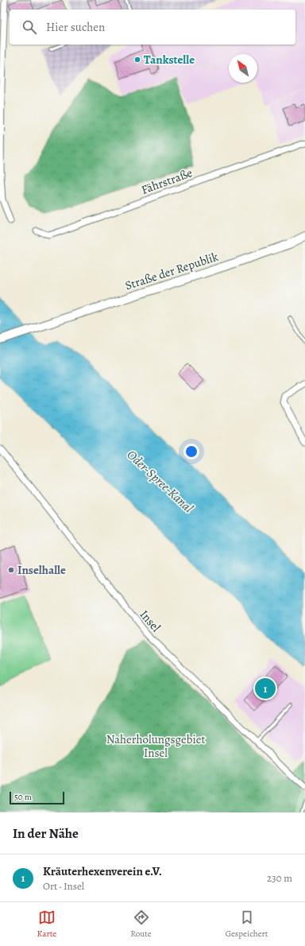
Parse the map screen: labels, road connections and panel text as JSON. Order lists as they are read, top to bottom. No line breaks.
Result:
{"streets":{"main road":["Straße der Republik"],"street":["Fährstraße","Insel"]},"water":["Oder-Spree-Kanal"],"parks":["Naherholungsgebiet Insel"],"places":["Tankstelle","Inselhalle"],"scale_bar":"50 m","north":"top left","page":{"search":"Hier suchen","pins":"1","scale":"50 m","heading":"In der Nähe","list":[{"mark":"1","name":"Kräuterhexenverein e.V.","note":"Ort · Insel","value":"230 m"}],"nav":["Karte","Route","Gespeichert"]}}
